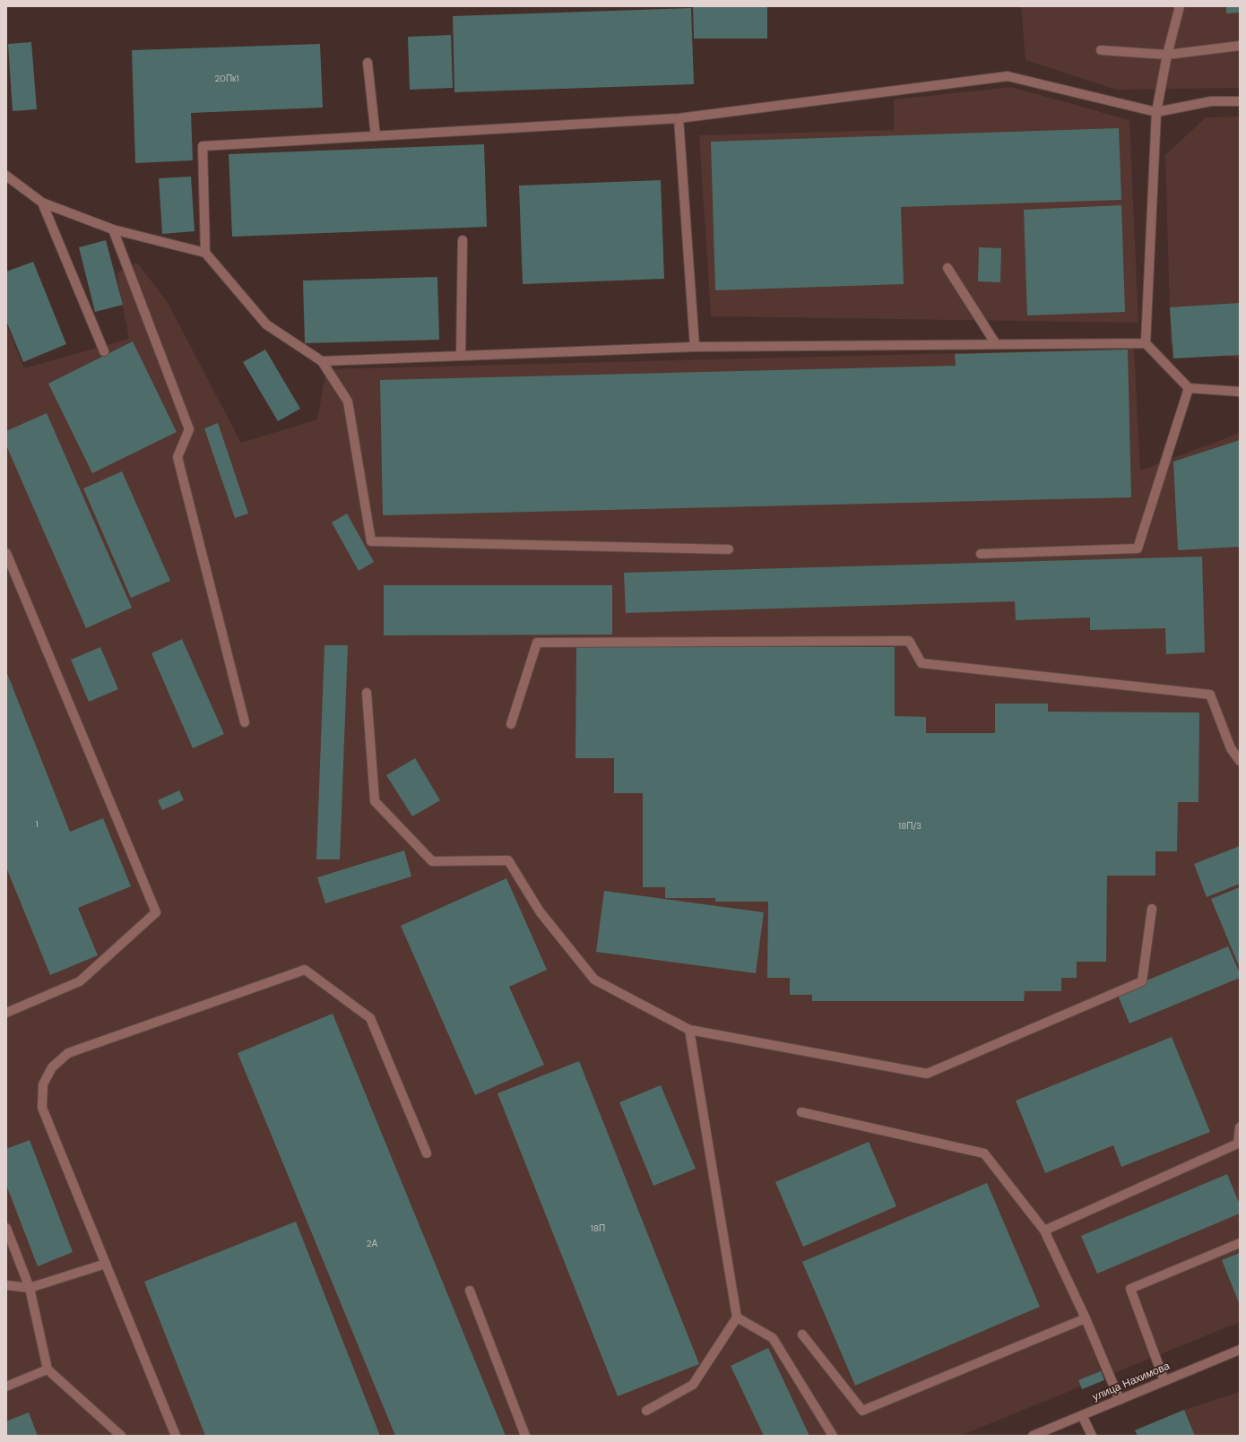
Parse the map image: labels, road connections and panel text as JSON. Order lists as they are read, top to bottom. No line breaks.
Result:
{"streets":{"street":["улица Нахимова"]},"house_numbers":["20Пк1","1","18П/3","18П","2А"]}
